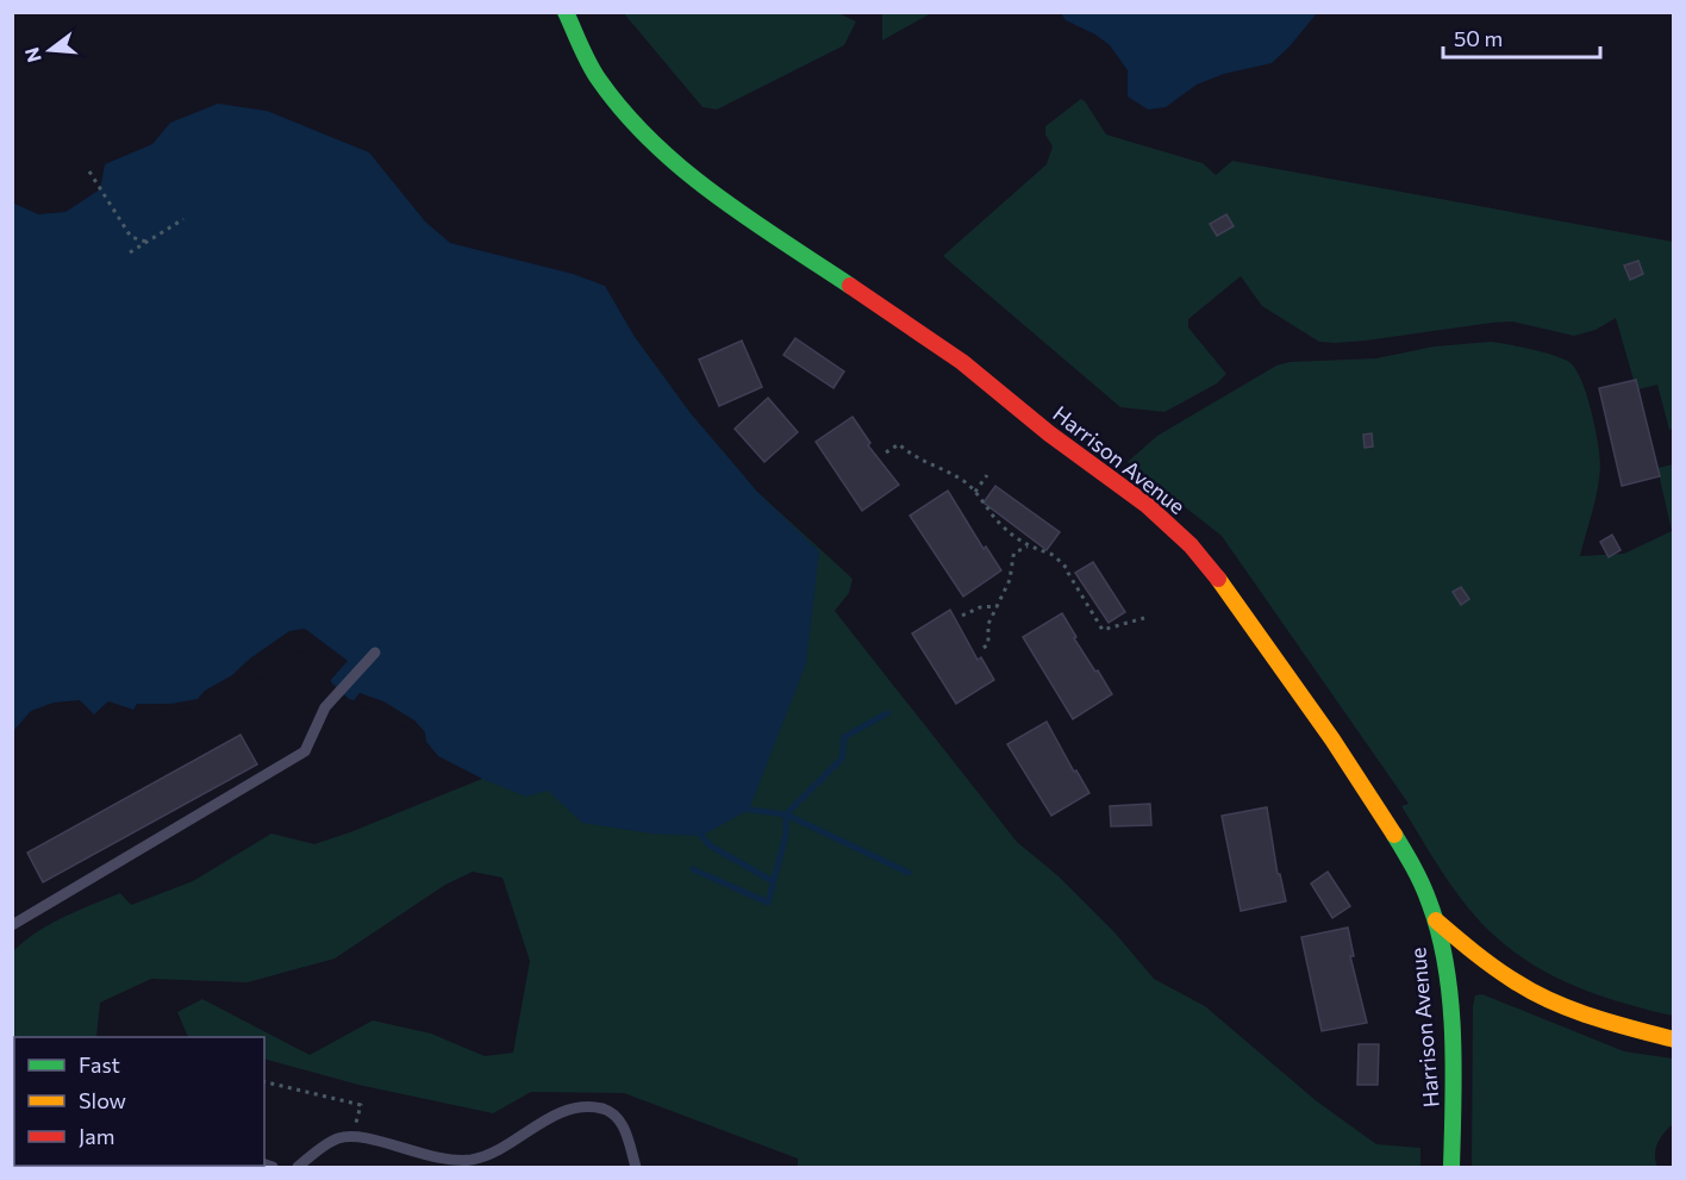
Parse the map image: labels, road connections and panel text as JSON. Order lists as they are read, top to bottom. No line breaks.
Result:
{"streets":{"main road":["Harrison Avenue"]},"legend":["Fast","Slow","Jam"],"scale_bar":"50 m","north":"left"}
